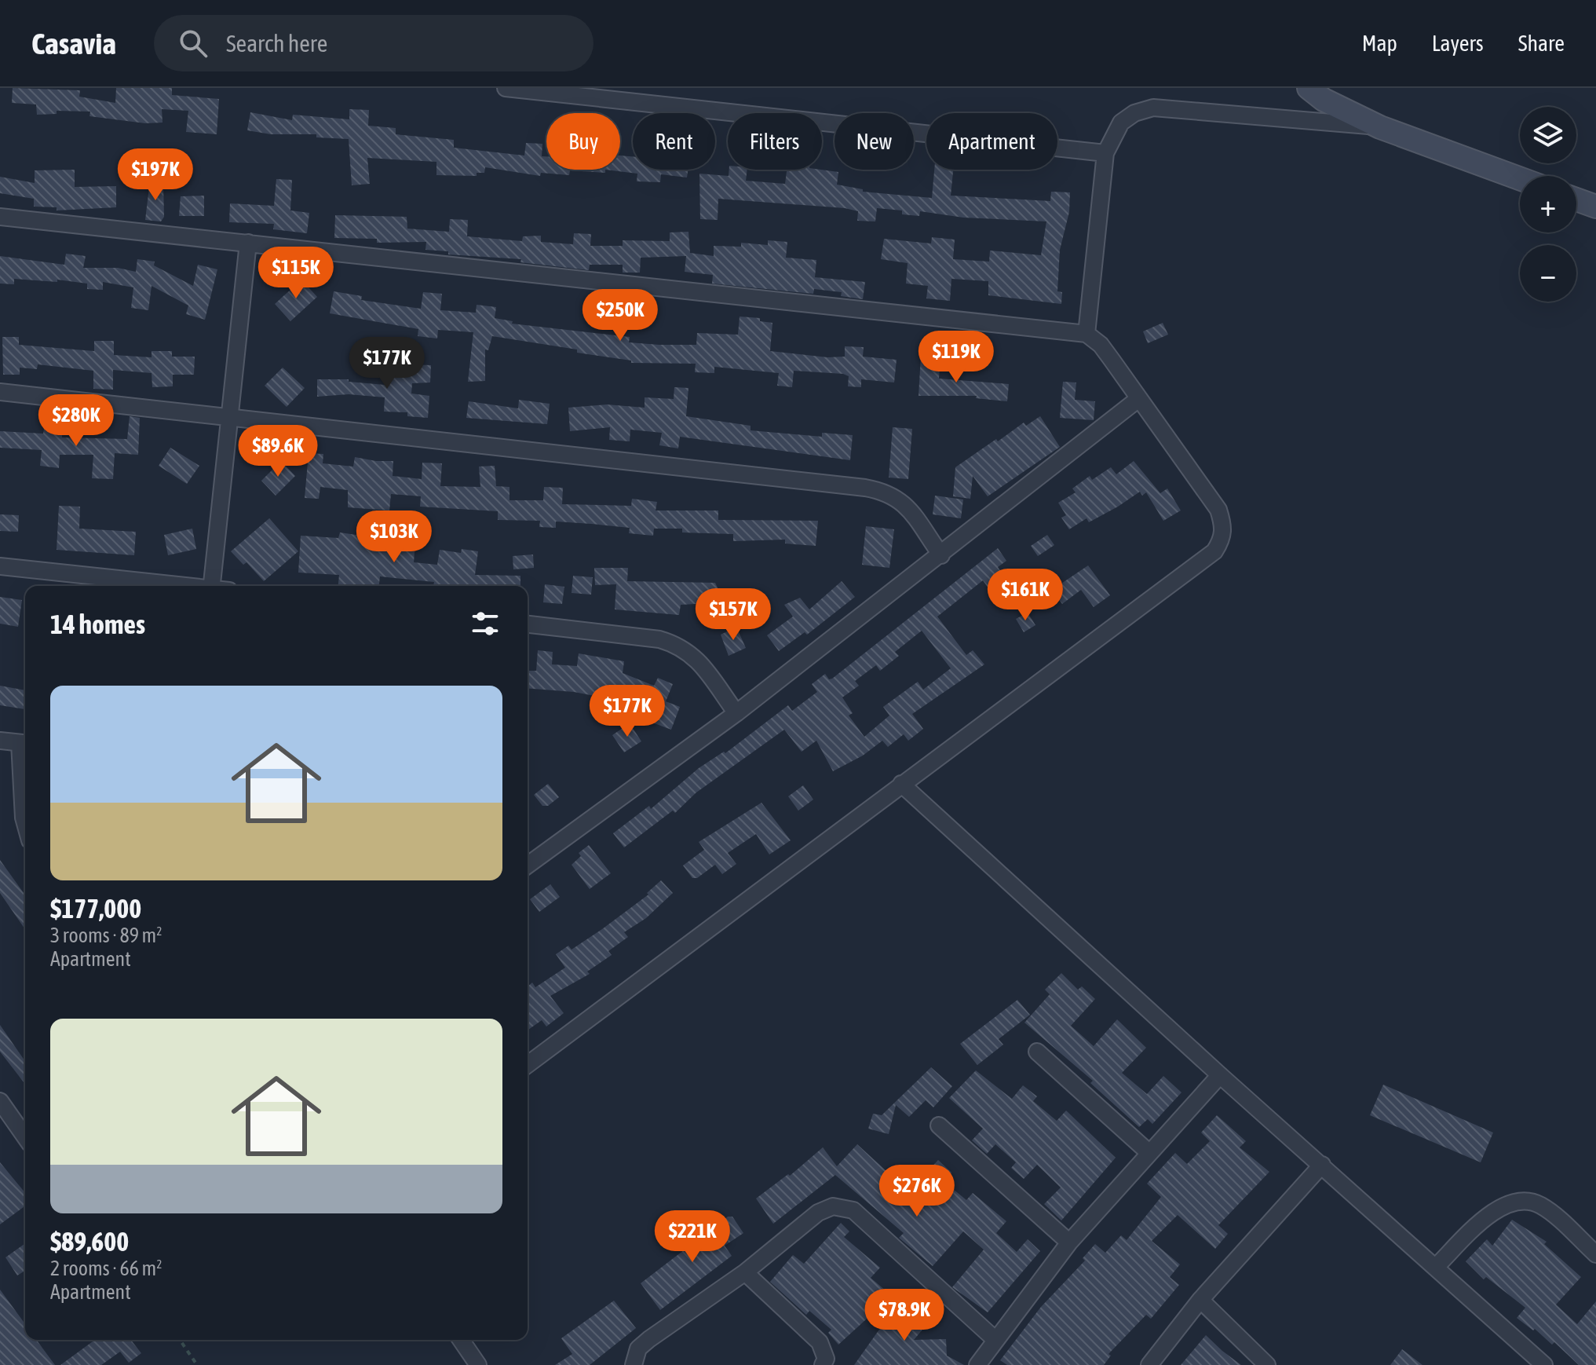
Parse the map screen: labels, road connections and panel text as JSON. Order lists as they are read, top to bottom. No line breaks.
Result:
{"page":{"header":"Casavia","search":"Search here","nav":["Map","Layers","Share"],"map_buttons":["+","−"],"chip":["Buy","Rent","Filters","New","Apartment"],"price":["$197K","$115K","$250K","$119K","$177K","$280K","$89.6K","$103K","$161K","$157K","$177K","$276K","$221K","$78.9K"],"heading":"14 homes","list":[{"name":"$177,000","note":"3 rooms · 89 m² · Apartment"},{"name":"$89,600","note":"2 rooms · 66 m² · Apartment"}]}}
